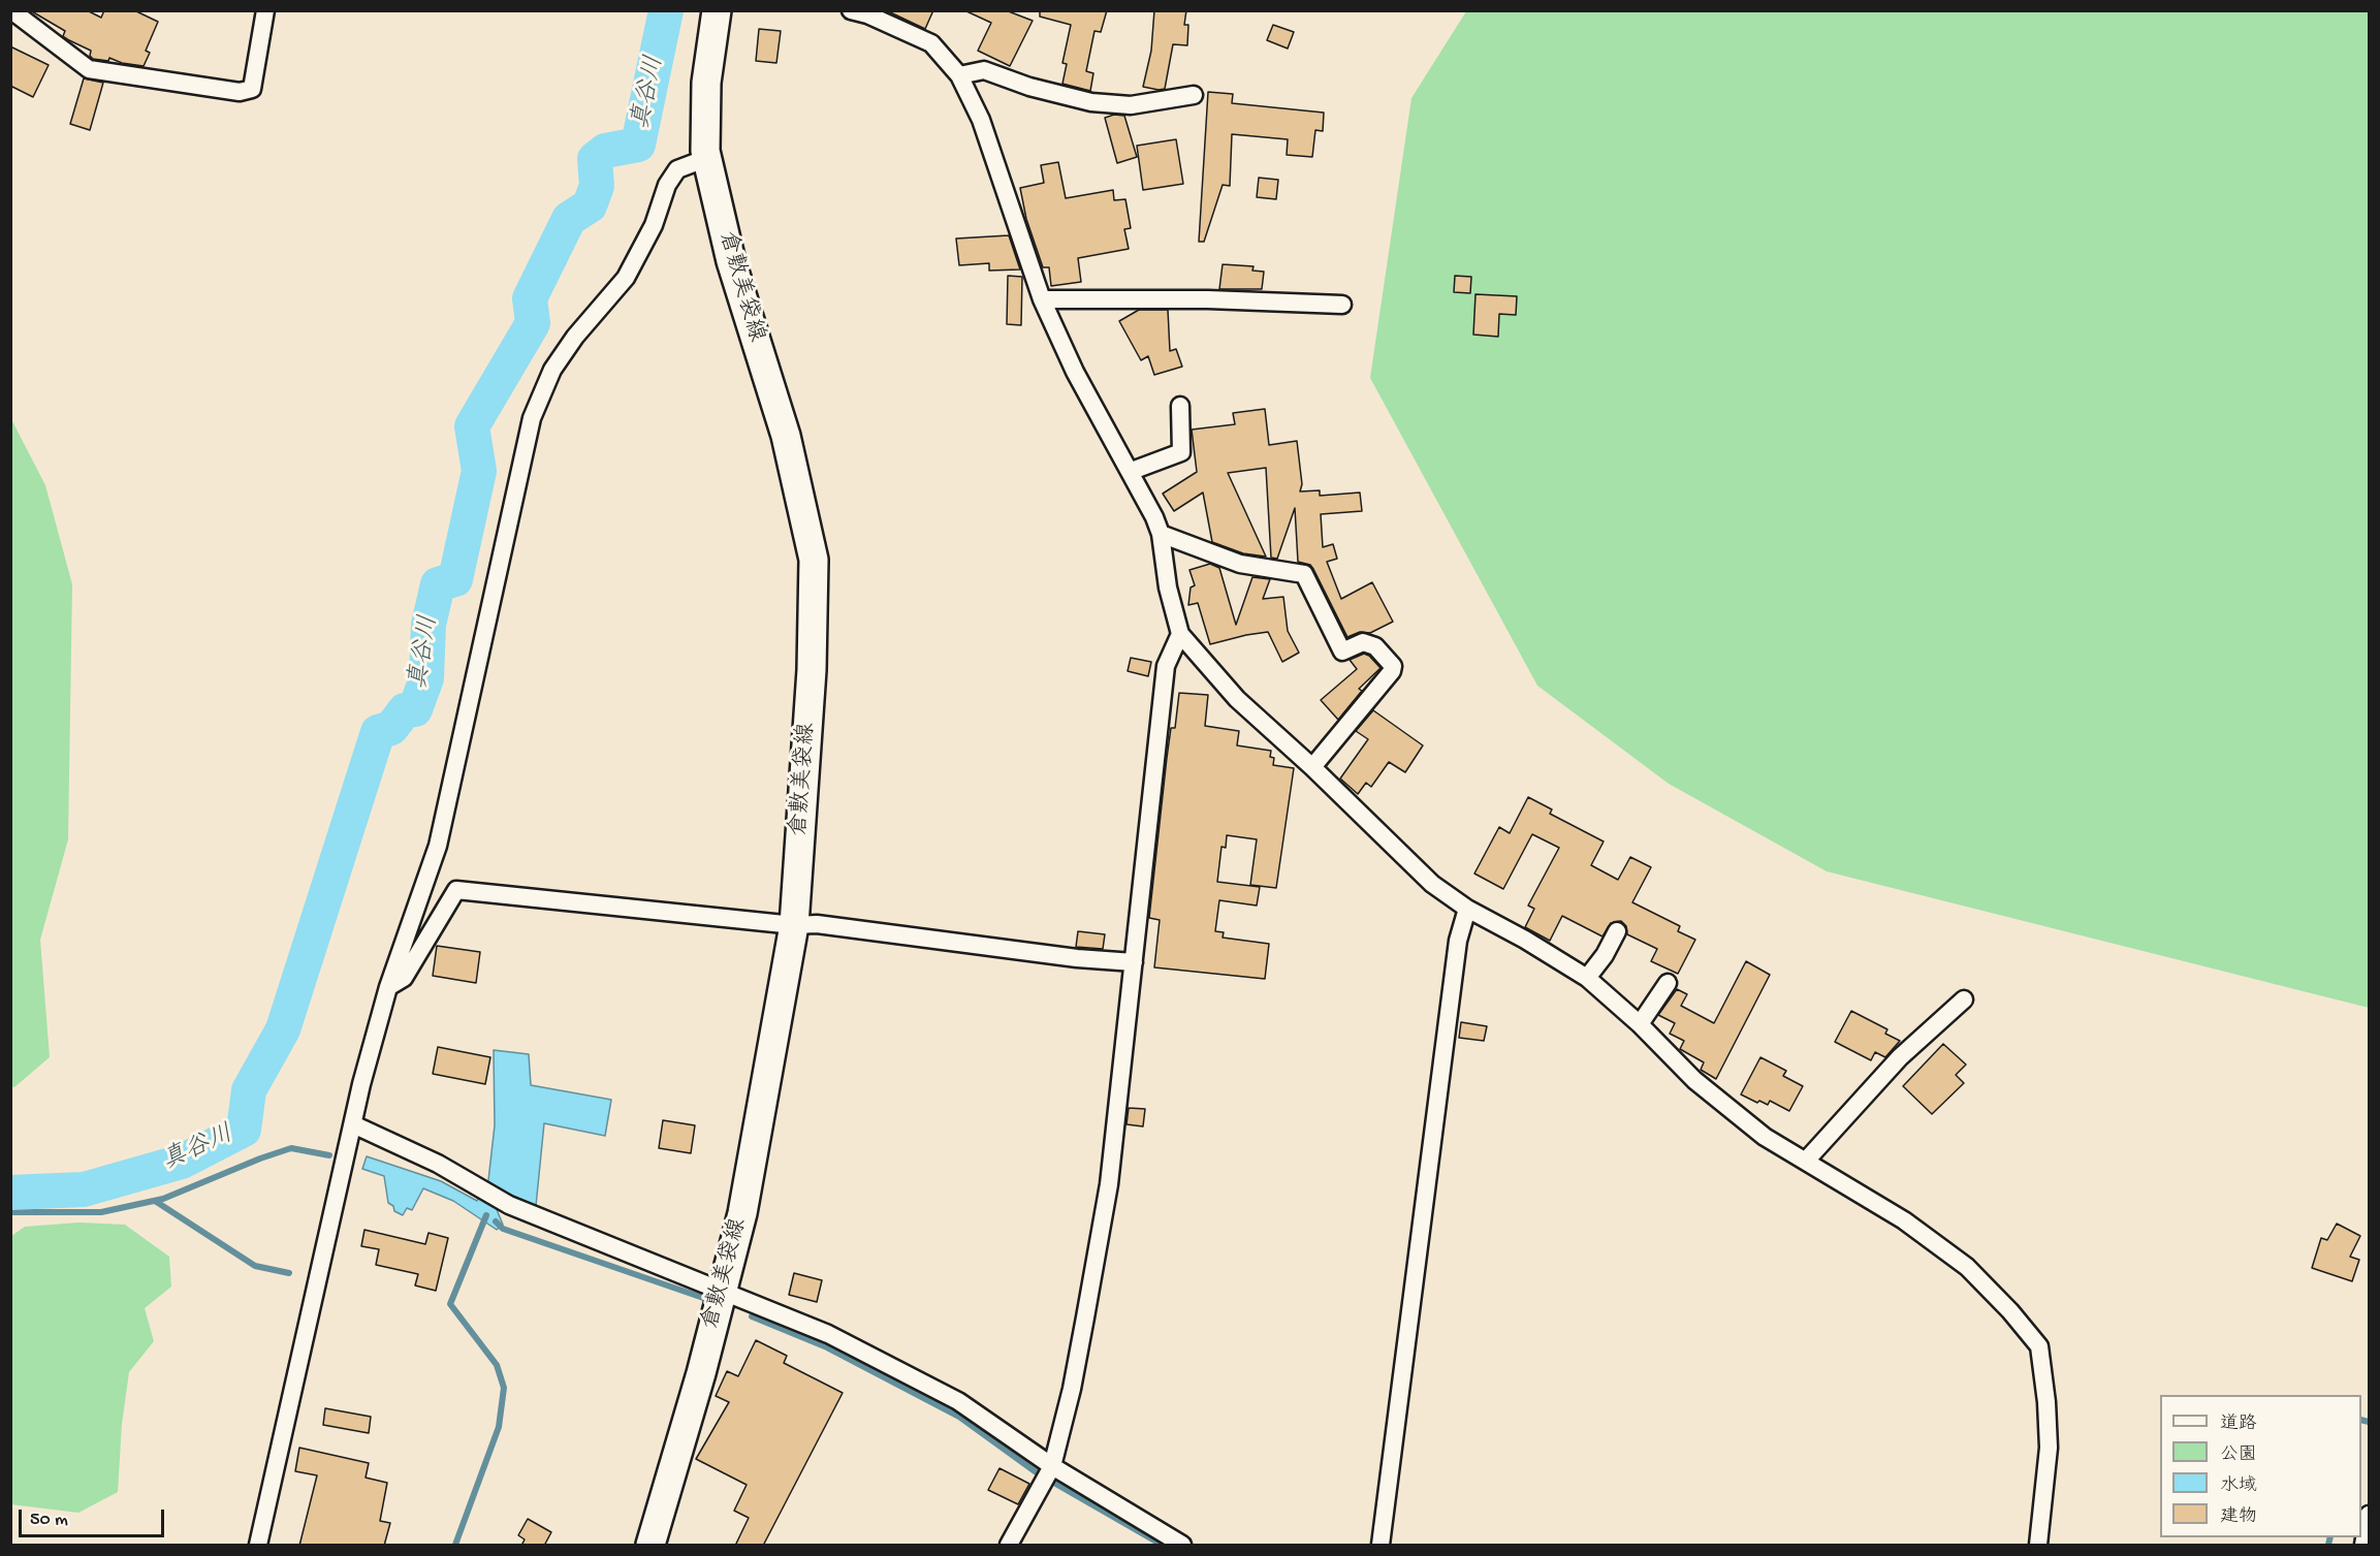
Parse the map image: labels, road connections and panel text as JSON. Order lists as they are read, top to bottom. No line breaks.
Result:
{"streets":{"main road":["倉敷美袋線"]},"water":["真谷川"],"legend":["道路","公園","水域","建物"],"scale_bar":"50 m"}
